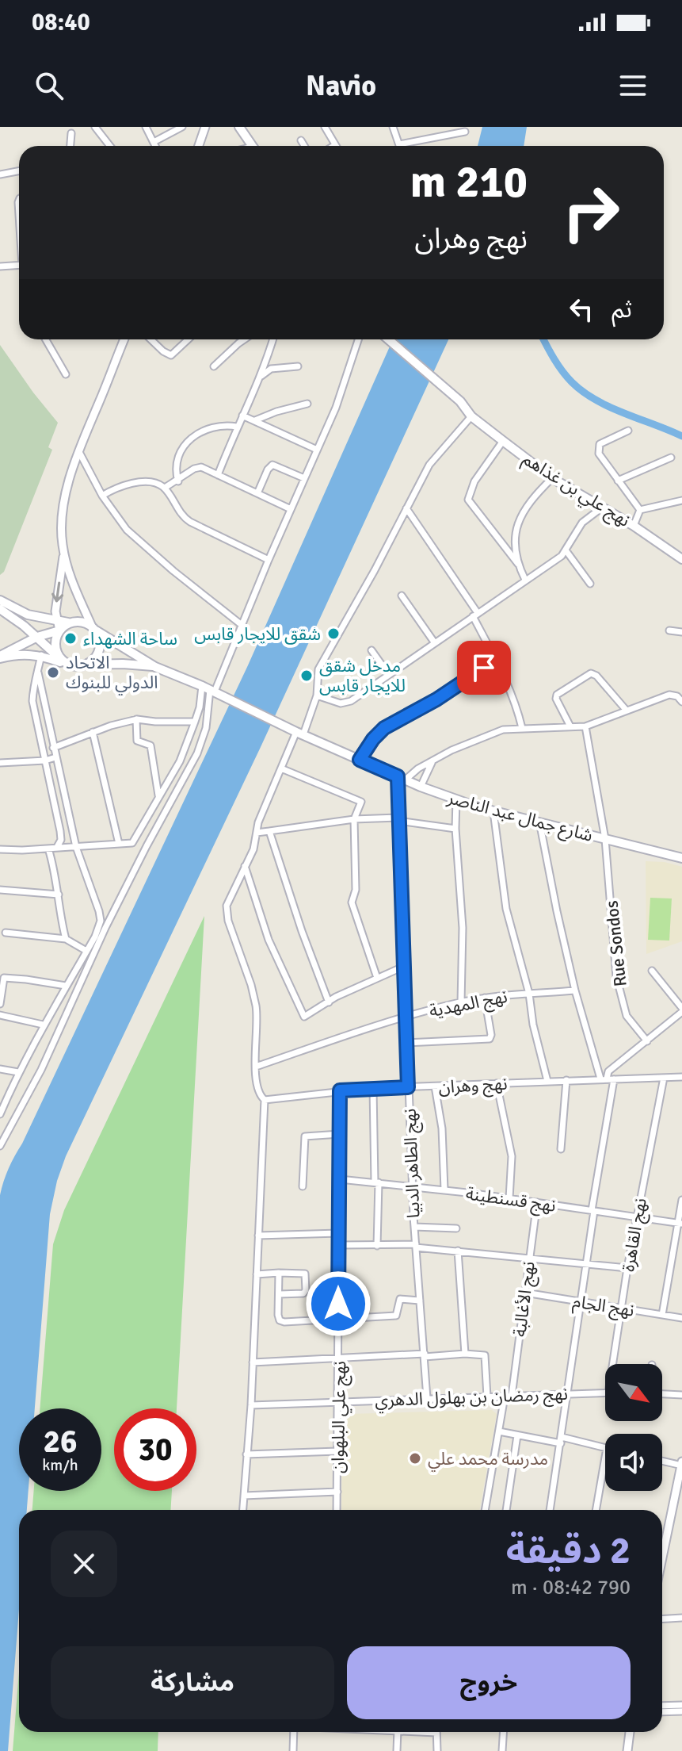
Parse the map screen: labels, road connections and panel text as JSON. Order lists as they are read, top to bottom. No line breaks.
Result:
{"streets":{"main road":["نهج علي بن غذاهم","شارع جمال عبد الناصر"],"street":["Rue Sondos","نهج المهدية","نهج وهران","نهج الطاهر الدبيا","نهج قسنطينة","نهج القاهرة","نهج الأغالبة","نهج الجام","نهج رمضان بن بهلول الدهري","نهج علي البلهوان"]},"crossings":[["شارع جمال عبد الناصر","Rue Sondos"],["شارع جمال عبد الناصر","نهج الطاهر الدبيا"],["نهج المهدية","نهج الطاهر الدبيا"],["نهج وهران","نهج الطاهر الدبيا"],["نهج وهران","نهج القاهرة"],["نهج وهران","نهج علي البلهوان"],["نهج الطاهر الدبيا","نهج قسنطينة"],["نهج الطاهر الدبيا","نهج رمضان بن بهلول الدهري"],["نهج قسنطينة","نهج القاهرة"],["نهج قسنطينة","نهج الأغالبة"],["نهج قسنطينة","نهج علي البلهوان"],["نهج القاهرة","نهج الجام"],["نهج الأغالبة","نهج الجام"],["نهج الأغالبة","نهج رمضان بن بهلول الدهري"],["نهج رمضان بن بهلول الدهري","نهج علي البلهوان"]],"places":["شقق للايجار قابس","ساحة الشهداء","الاتحاد الدولي للبنوك","مدخل شقق للايجار قابس","مدرسة محمد علي"],"north":"bottom right","page":{"status":"08:40","header":"Navio","turn":["210 m","نهج وهران"],"then":"ثم","speed":"26 km/h","limit":"30","heading":["2 دقيقة","790 m · 08:42"],"buttons":["خروج","مشاركة"]}}
